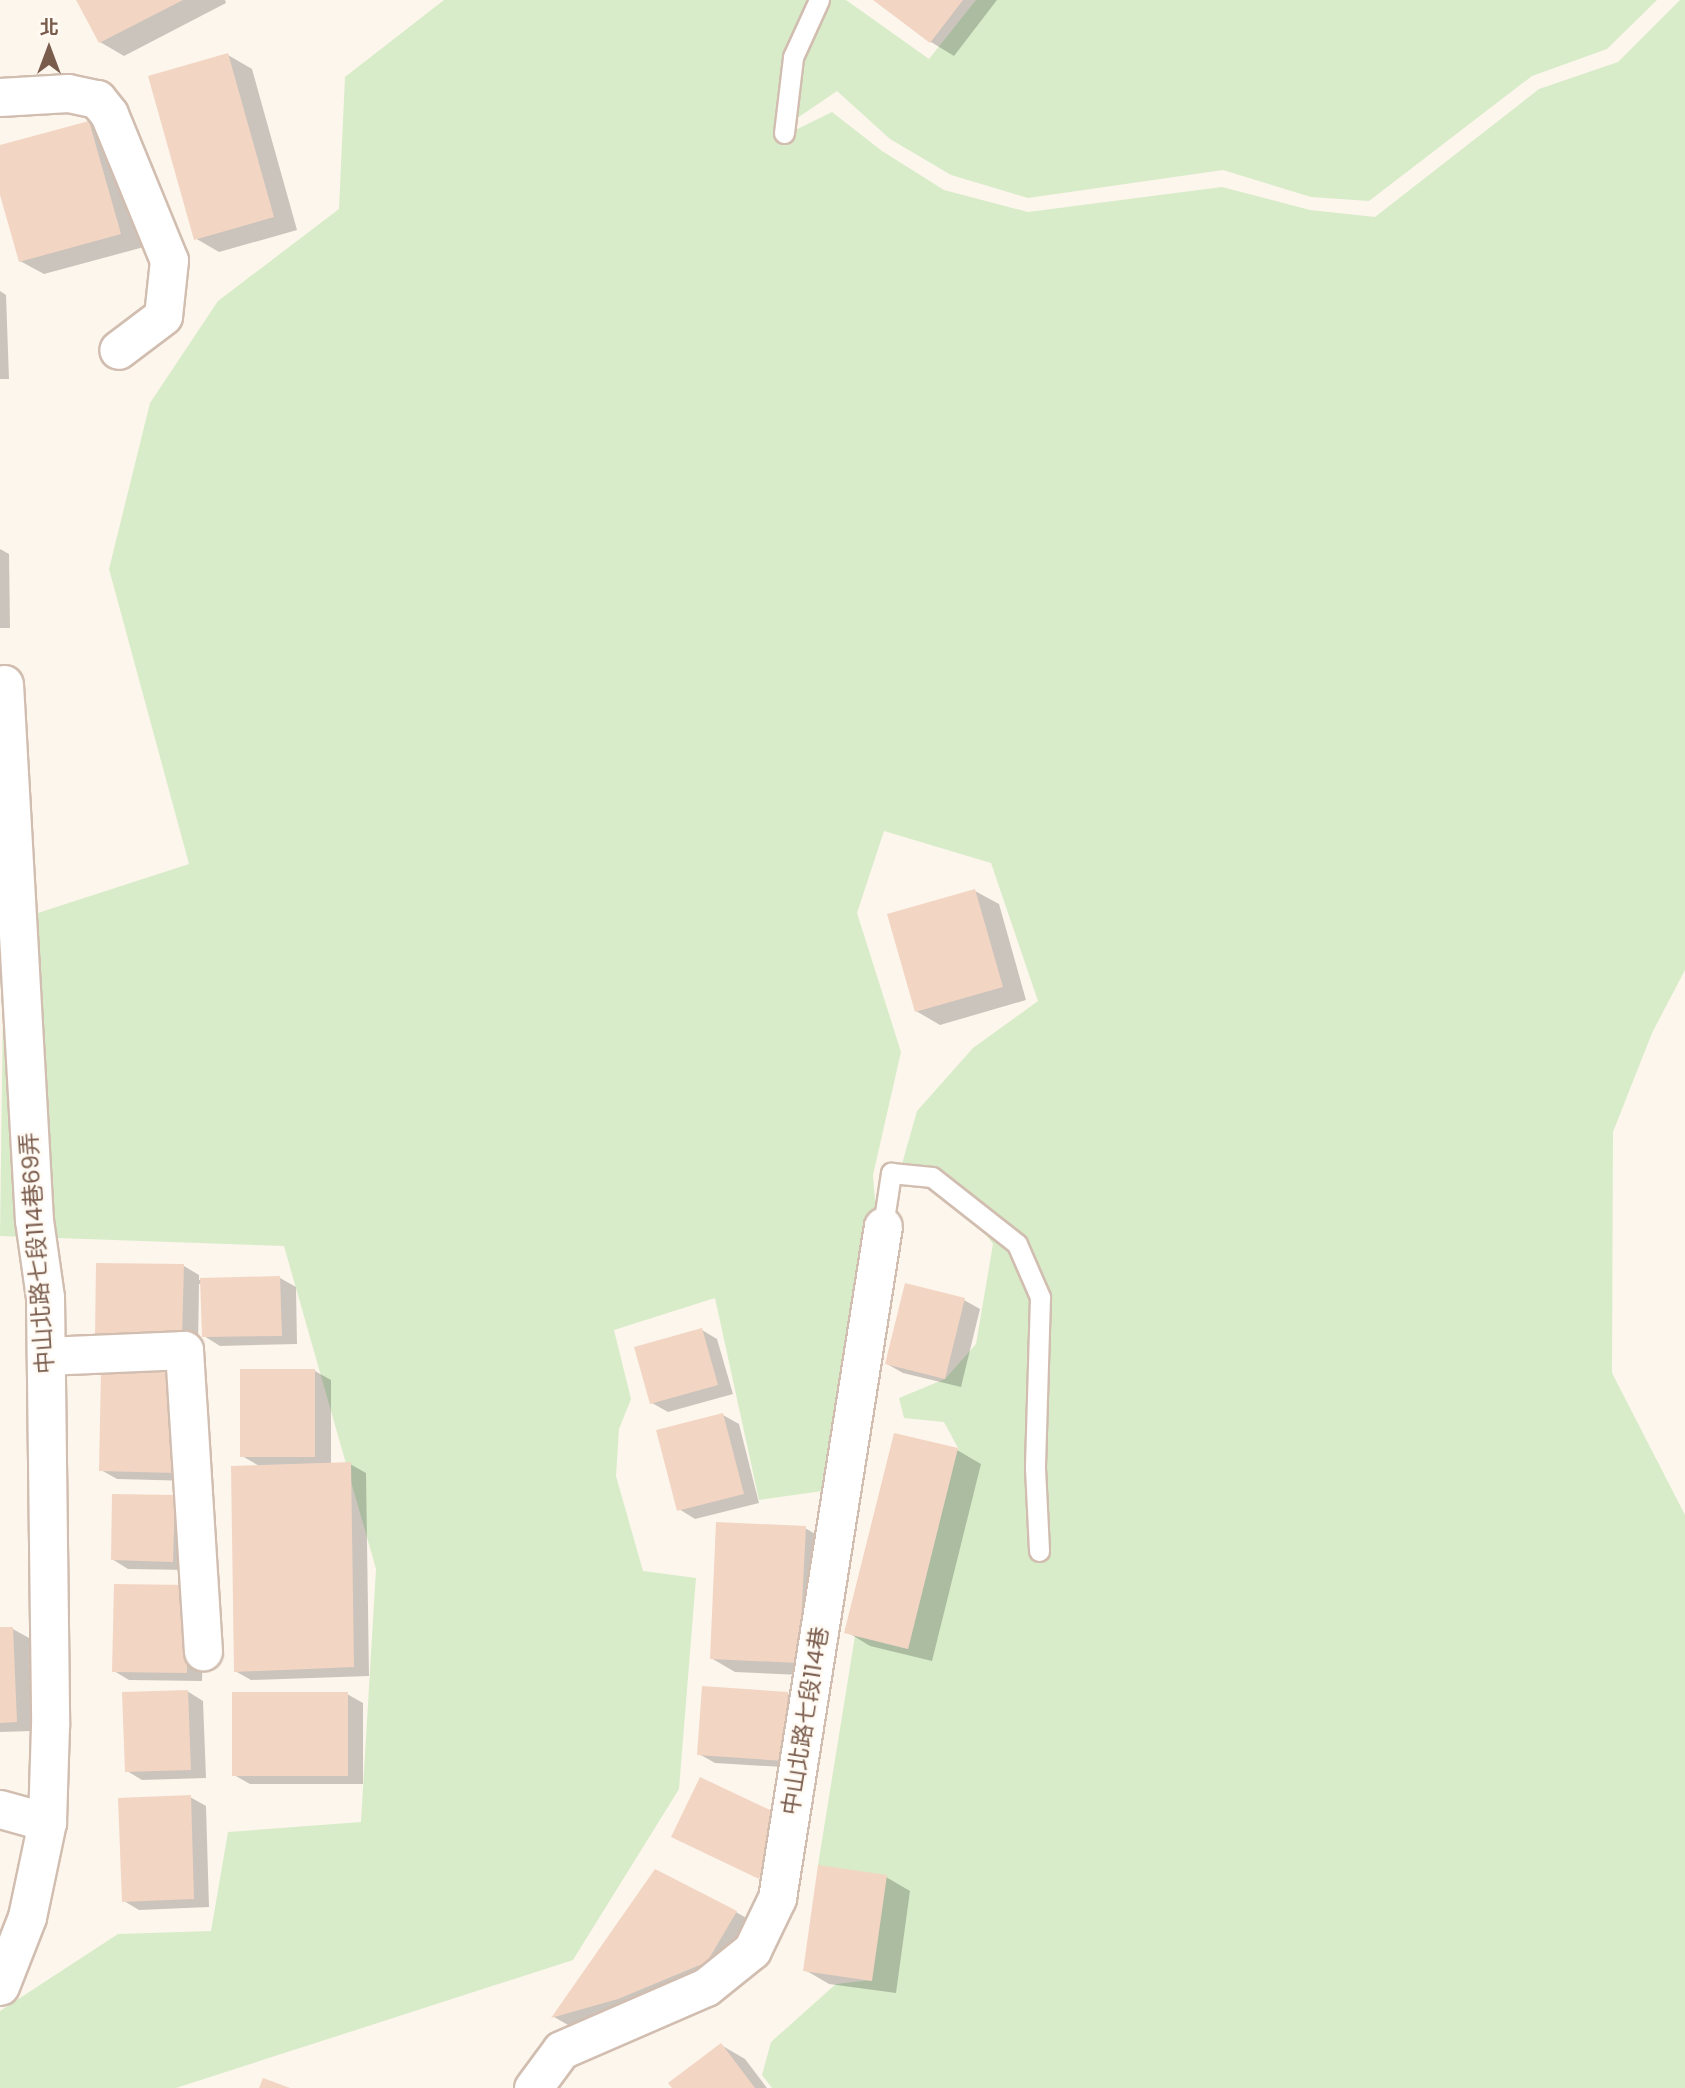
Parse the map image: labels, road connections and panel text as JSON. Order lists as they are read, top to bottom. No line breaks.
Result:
{"streets":{"street":["中山北路七段114巷69弄","中山北路七段114巷"]},"north":"top"}
